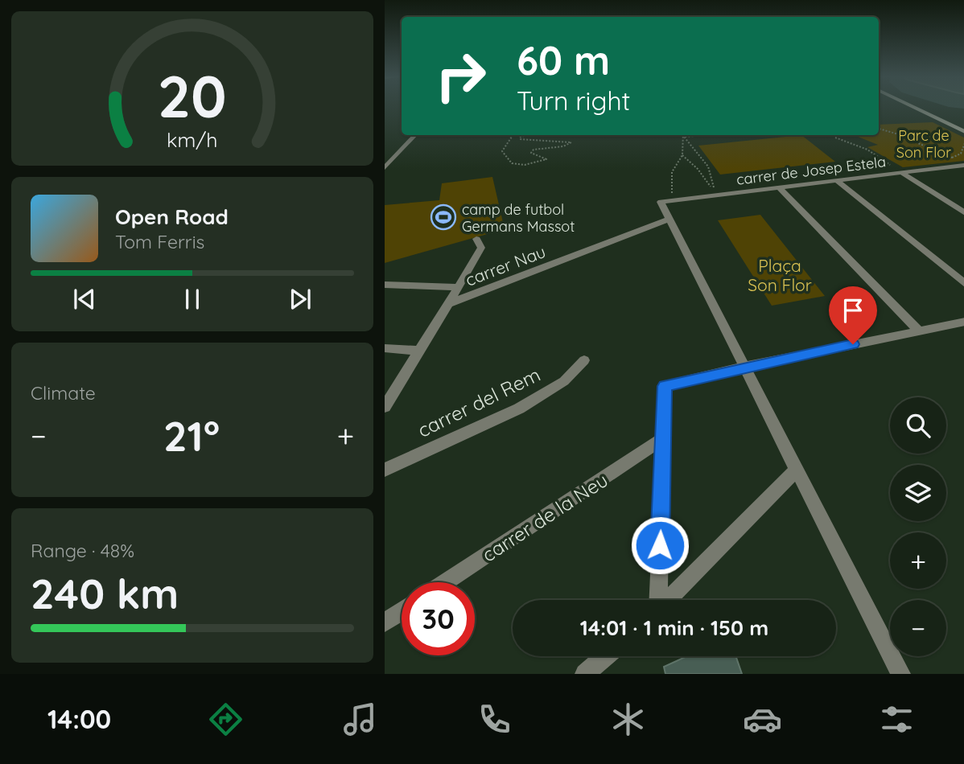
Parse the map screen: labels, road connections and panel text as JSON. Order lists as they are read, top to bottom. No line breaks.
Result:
{"streets":{"street":["carrer de Josep Estela","carrer Nau","carrer del Rem","carrer de la Neu"]},"parks":["Parc de Son Flor","Plaça Son Flor"],"places":{"sports":["camp de futbol Germans Massot"]},"page":{"turn":["60 m","Turn right"],"song":["Open Road","Tom Ferris"],"tile":["Climate",["Range · 48%","240 km"]],"map_buttons":["+","−"],"heat":["−","21°","+"],"limit":"30","trip":"14:01 · 1 min · 150 m","tabs":"14:00","gauge":["20","km/h"]}}
